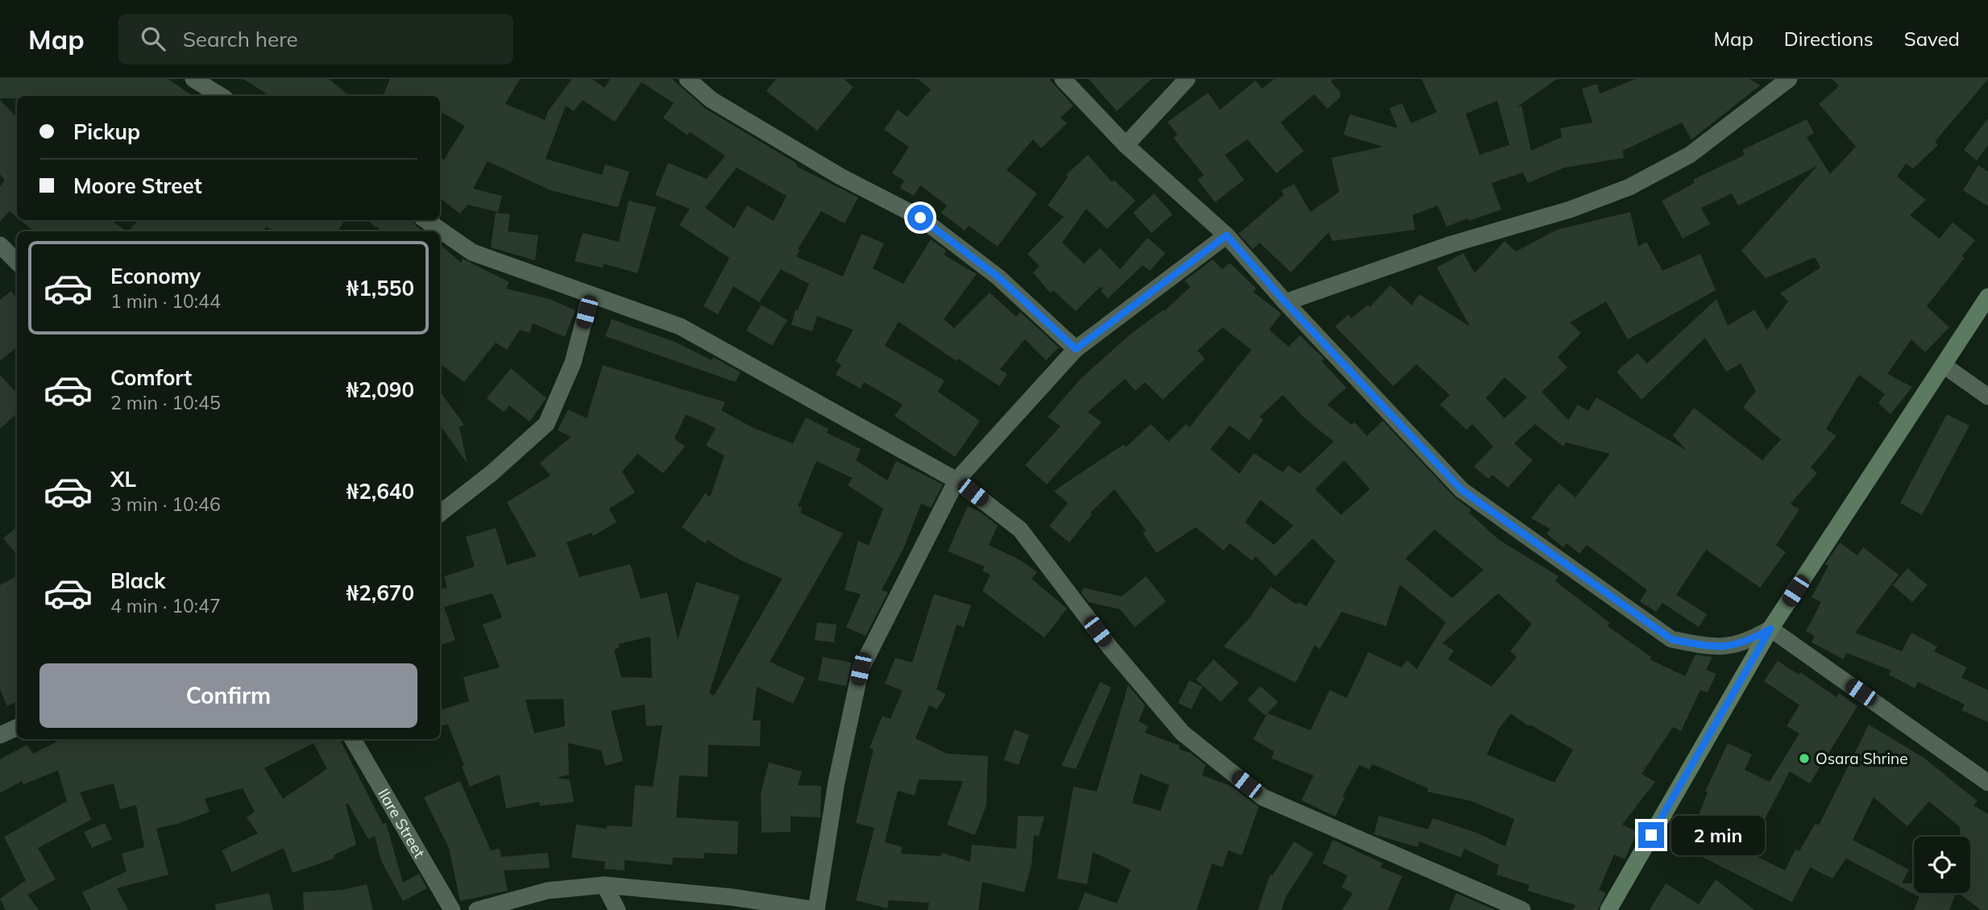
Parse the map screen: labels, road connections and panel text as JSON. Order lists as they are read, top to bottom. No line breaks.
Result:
{"streets":{"street":["Ilare Street"]},"places":["Osara Shrine"],"page":{"header":"Map","search":"Search here","nav":["Map","Directions","Saved"],"banner":["Pickup","Moore Street"],"list":[{"name":"Economy","note":"1 min · 10:44","value":"₦1,550"},{"name":"Comfort","note":"2 min · 10:45","value":"₦2,090"},{"name":"XL","note":"3 min · 10:46","value":"₦2,640"},{"name":"Black","note":"4 min · 10:47","value":"₦2,670"}],"buttons":"Confirm","bubble":"2 min"}}
